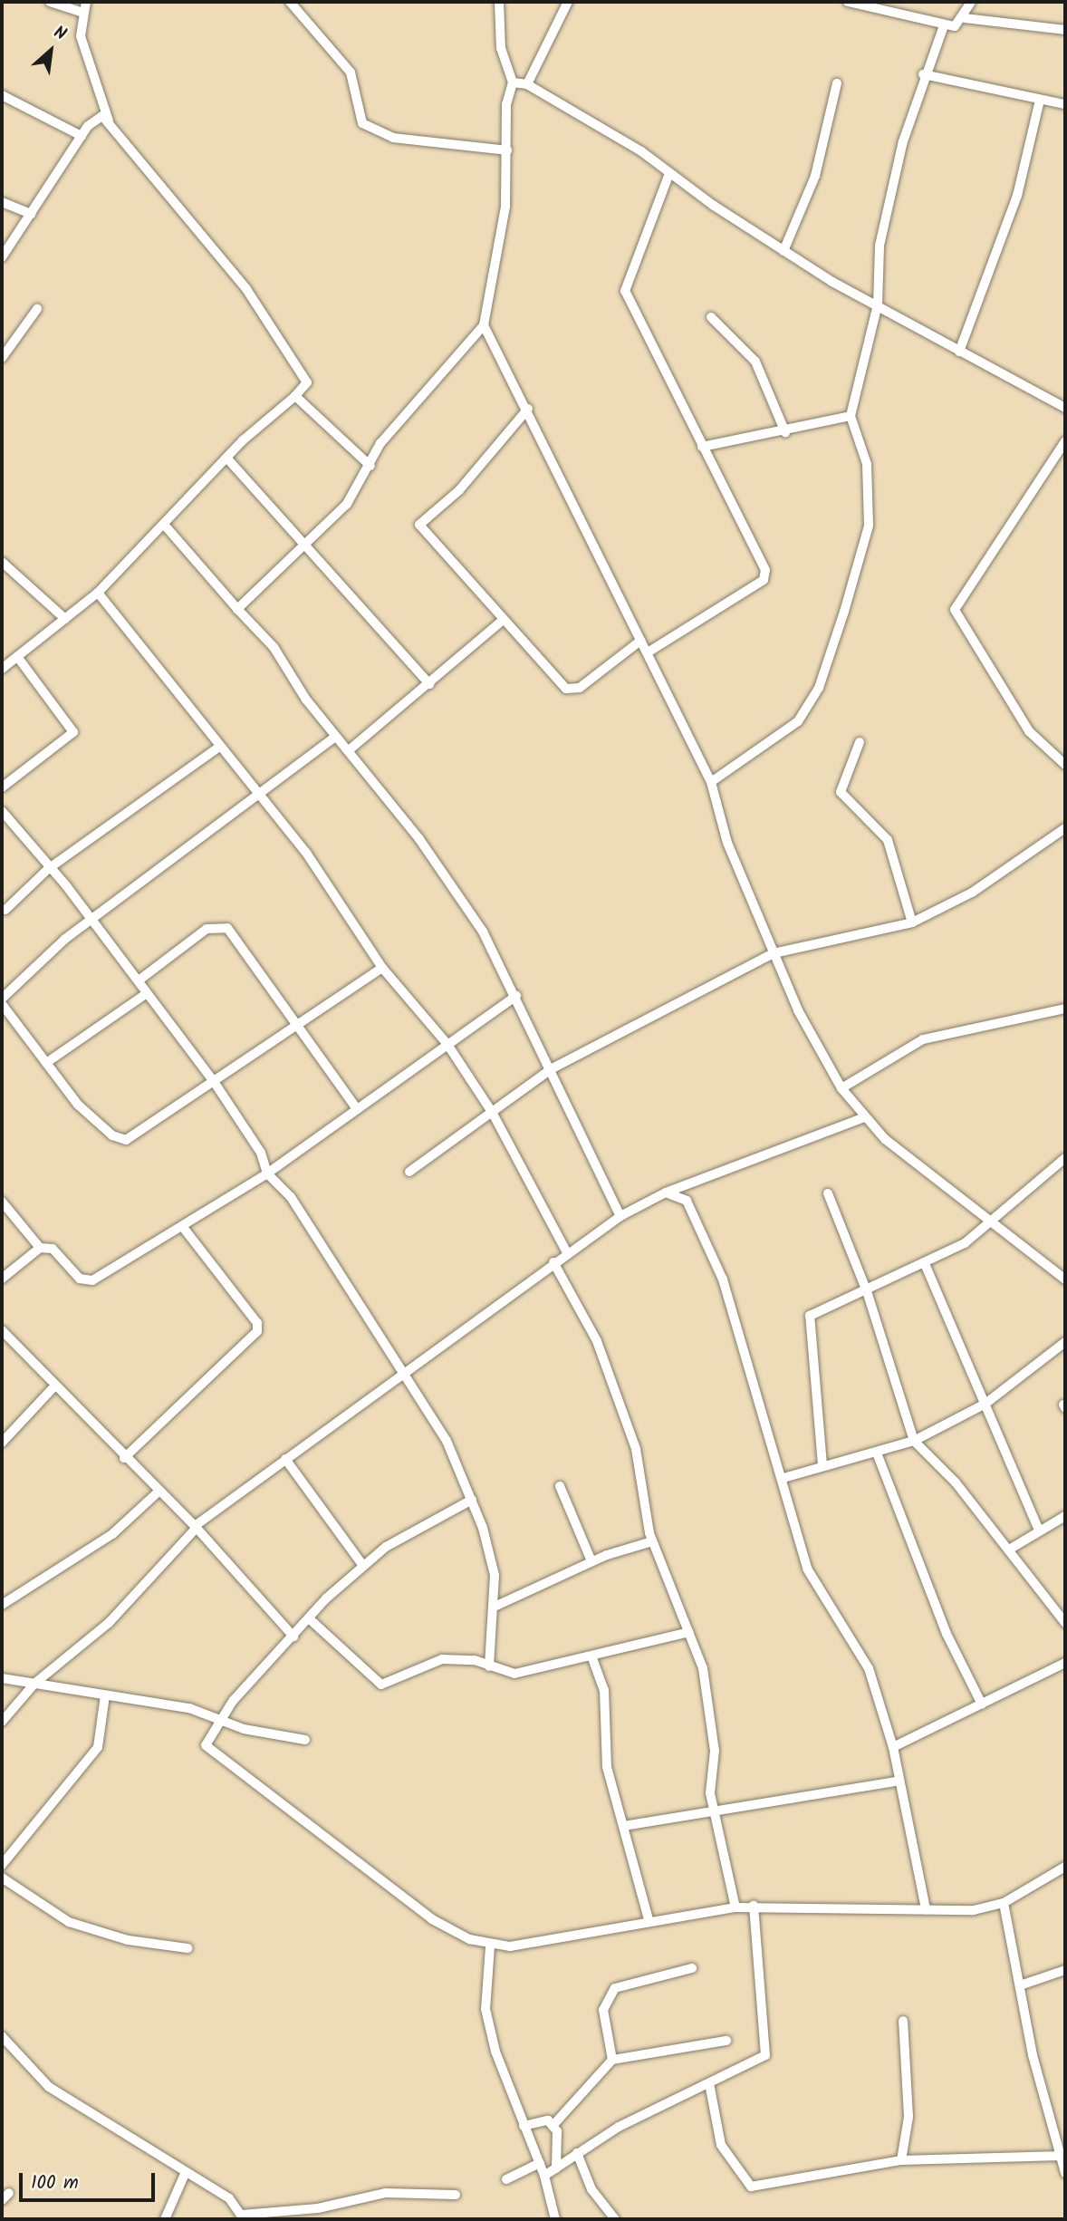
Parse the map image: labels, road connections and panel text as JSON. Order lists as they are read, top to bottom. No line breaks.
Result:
{"scale_bar":"100 m","north":"top right"}
